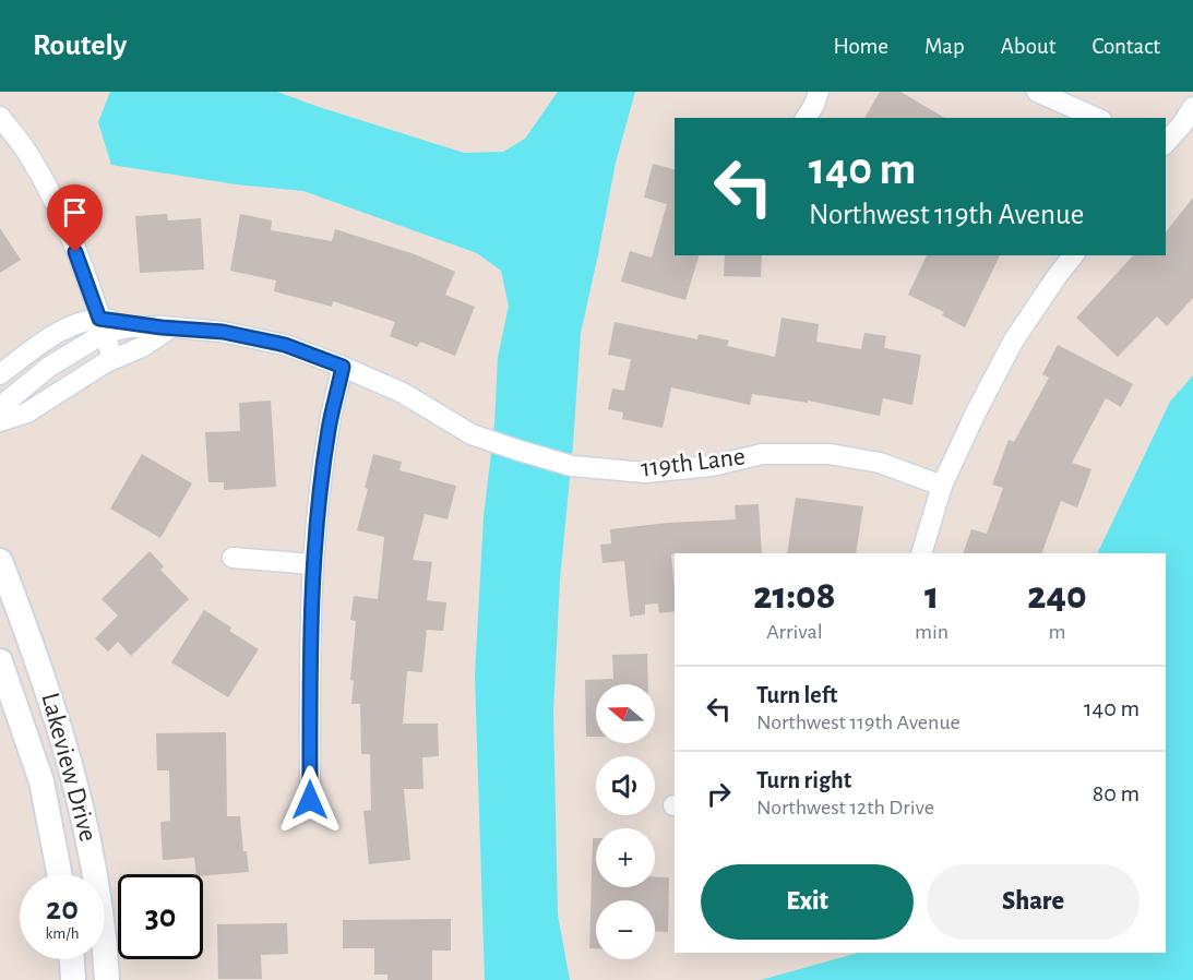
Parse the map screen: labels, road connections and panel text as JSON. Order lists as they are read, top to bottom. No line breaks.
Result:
{"streets":{"street":["119th Lane","Lakeview Drive"]},"north":"left","page":{"header":"Routely","nav":["Home","Map","About","Contact"],"turn":["140 m","Northwest 119th Avenue"],"eta":["21:08","Arrival","1","min","240","m"],"list":[{"name":"Turn left","note":"Northwest 119th Avenue","value":"140 m"},{"name":"Turn right","note":"Northwest 12th Drive","value":"80 m"}],"map_buttons":["+","−"],"buttons":["Exit","Share"],"speed":"20 km/h","limit":"30"}}
